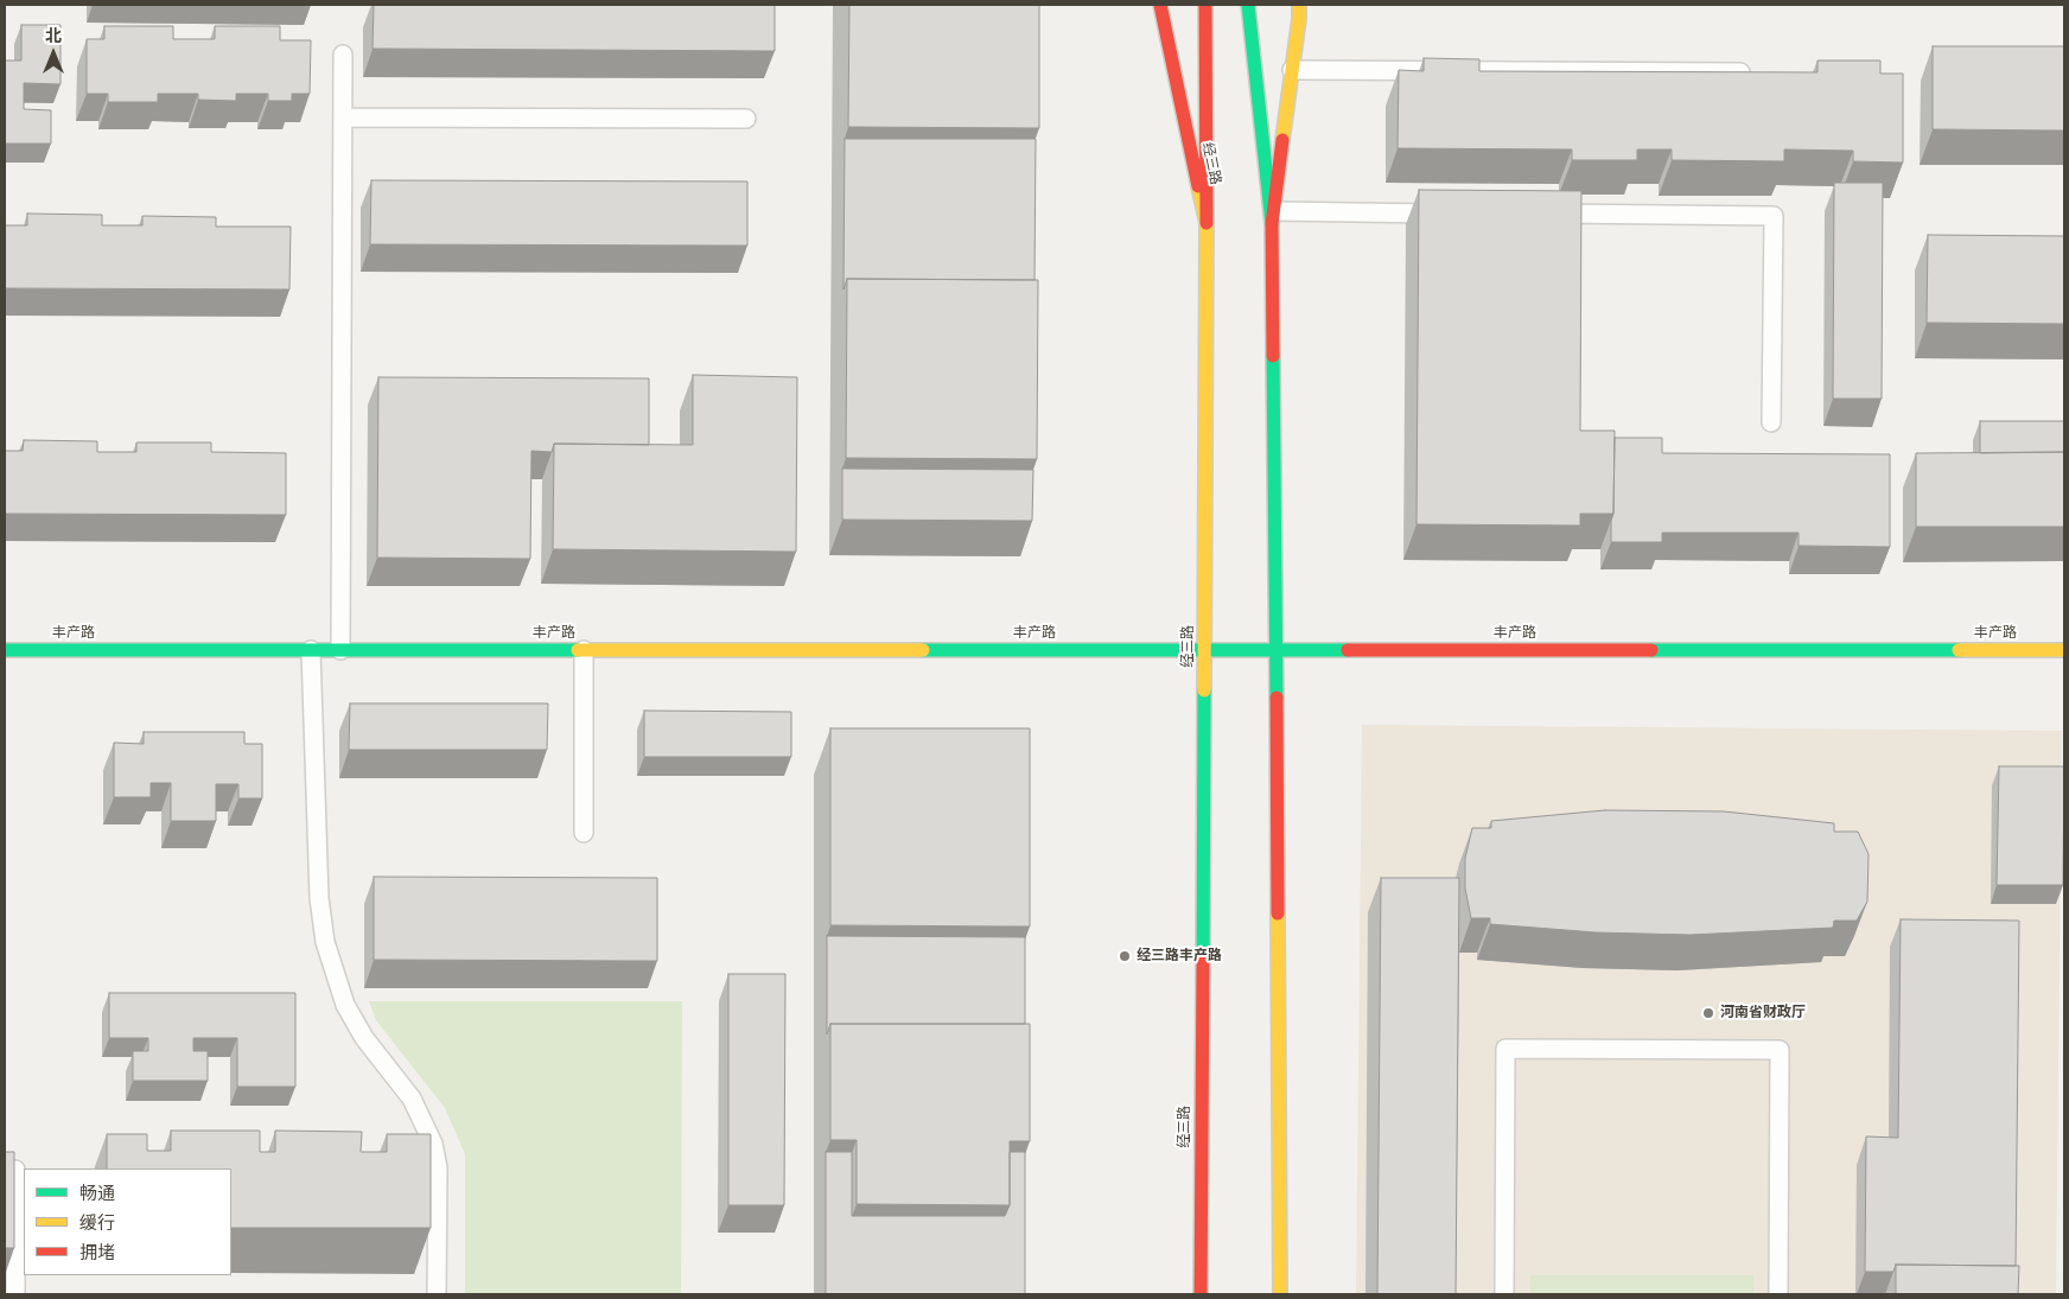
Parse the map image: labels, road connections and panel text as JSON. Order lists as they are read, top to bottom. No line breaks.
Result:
{"streets":{"main road":["经三路","丰产路"]},"crossings":[["经三路","丰产路"]],"places":["经三路丰产路","河南省财政厅"],"legend":["畅通","缓行","拥堵"],"north":"top"}
